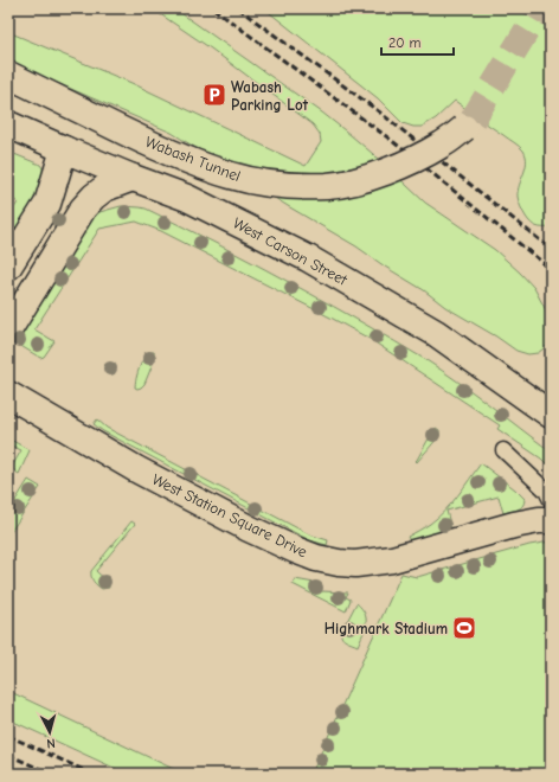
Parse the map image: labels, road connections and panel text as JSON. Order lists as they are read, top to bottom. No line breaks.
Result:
{"streets":{"street":["Wabash Tunnel","West Carson Street","West Station Square Drive"]},"places":{"parking":["Wabash Parking Lot"],"sports":["Highmark Stadium"]},"scale_bar":"20 m","north":"bottom"}
